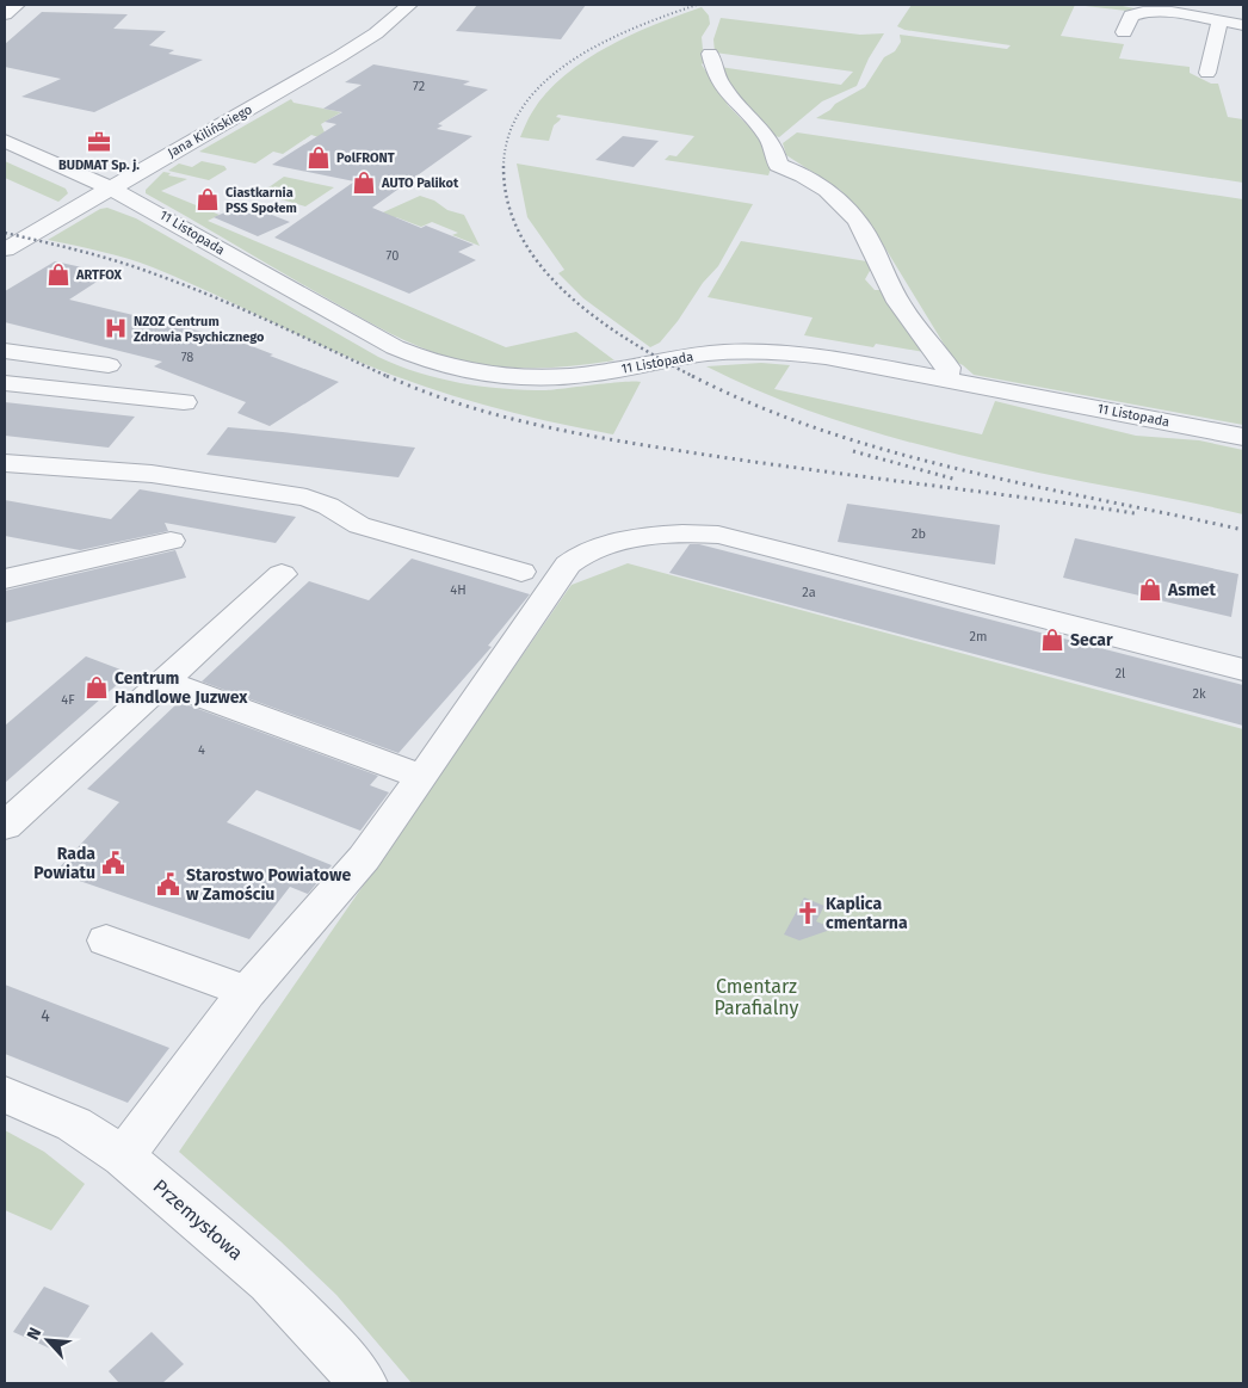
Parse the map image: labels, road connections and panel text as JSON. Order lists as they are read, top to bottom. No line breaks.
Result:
{"streets":{"street":["Jana Kilińskiego","11 Listopada","Przemysłowa"]},"crossings":[["Jana Kilińskiego","11 Listopada"]],"parks":["Cmentarz Parafialny"],"places":{"office":["BUDMAT Sp. j."],"shop":["PolFRONT","AUTO Palikot","Ciastkarnia PSS Społem","ARTFOX","Asmet","Secar","Centrum Handlowe Juzwex"],"hospital":["NZOZ Centrum Zdrowia Psychicznego"],"public building":["Rada Powiatu","Starostwo Powiatowe w Zamościu"],"church":["Kaplica cmentarna"]},"house_numbers":["72","70","78","2b","4H","2a","2m","2l","2k","4F","4","4"],"north":"top left"}
